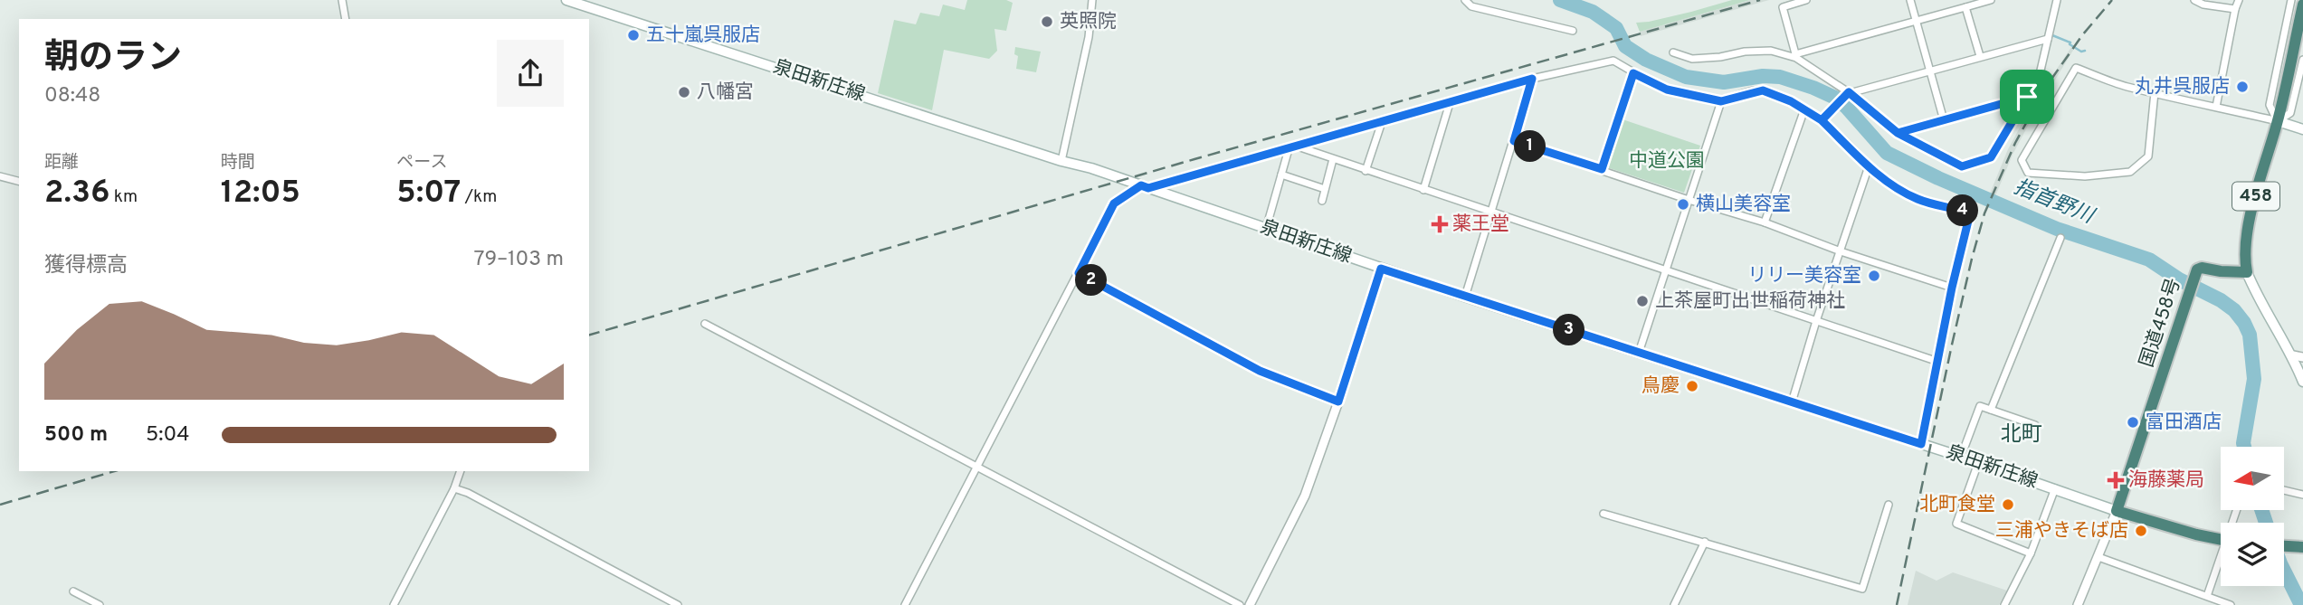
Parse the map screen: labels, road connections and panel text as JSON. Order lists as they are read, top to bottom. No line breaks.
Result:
{"streets":{"highway":["458","国道458号"],"main road":["泉田新庄線"]},"crossings":[["泉田新庄線","国道458号"],["458","国道458号"]],"districts":["北町"],"water":["指首野川"],"parks":["中道公園"],"places":{"other":["英照院","五十嵐呉服店","丸井呉服店","八幡宮","横山美容室","リリー美容室","上茶屋町出世稲荷神社","鳥慶","富田酒店","北町食堂","三浦やきそば店"],"health":["薬王堂","海藤薬局"]},"north":"left","page":{"heading":["朝のラン","08:48"],"stats":[["距離","2.36 km"],["時間","12:05"],["ペース","5:07 /km"]],"pins":["1","4","2","3"],"chart":["獲得標高","79–103 m"],"list":[{"name":"500 m","note":"5:04"}]}}
